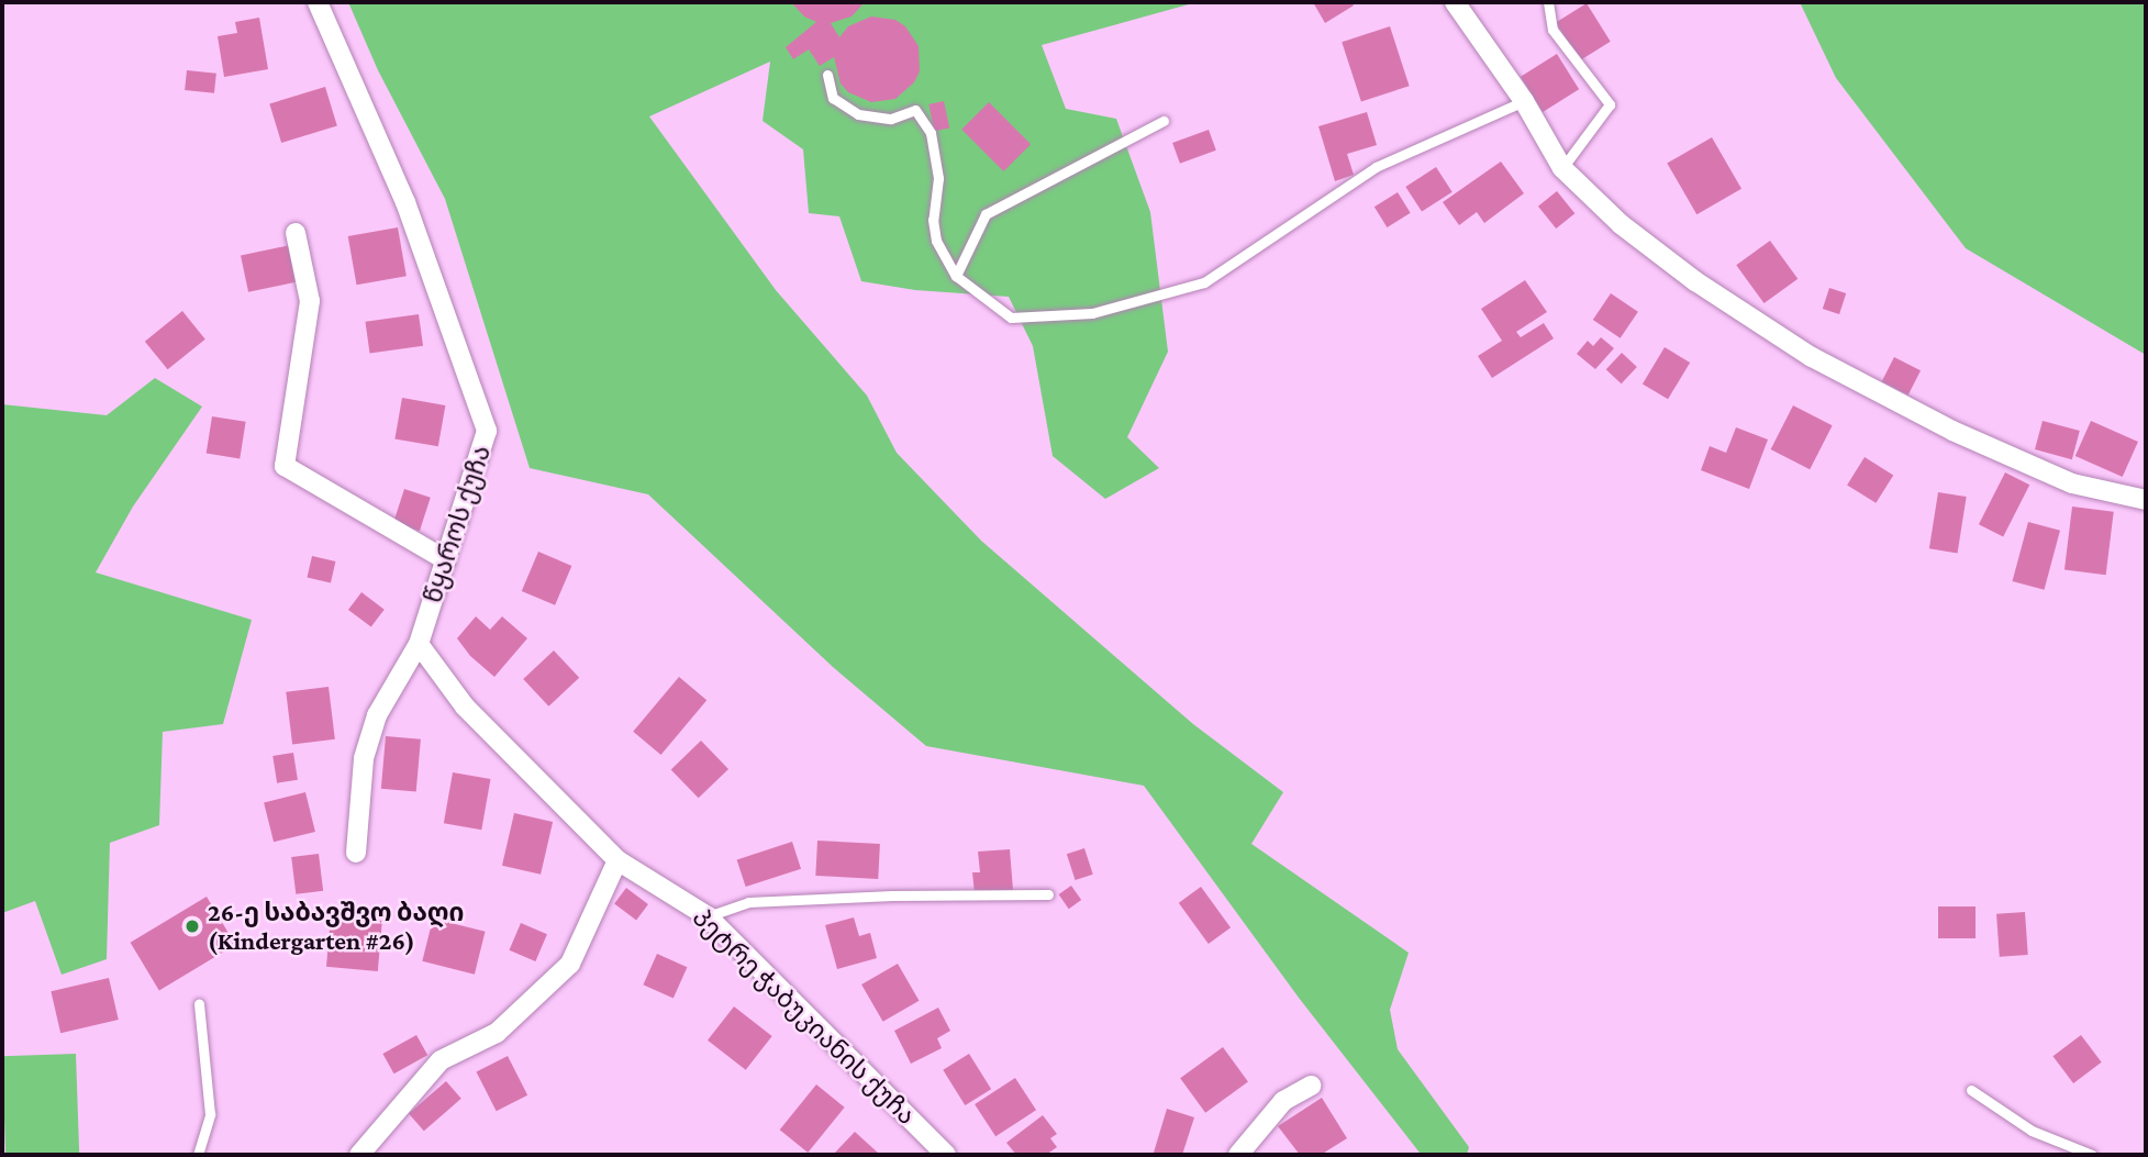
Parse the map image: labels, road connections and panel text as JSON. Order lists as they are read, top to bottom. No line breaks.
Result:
{"streets":{"street":["წყაროს ქუჩა","პეტრე ჭაბუკიანის ქუჩა"]},"places":["26-ე საბავშვო ბაღი (Kindergarten #26)"]}
